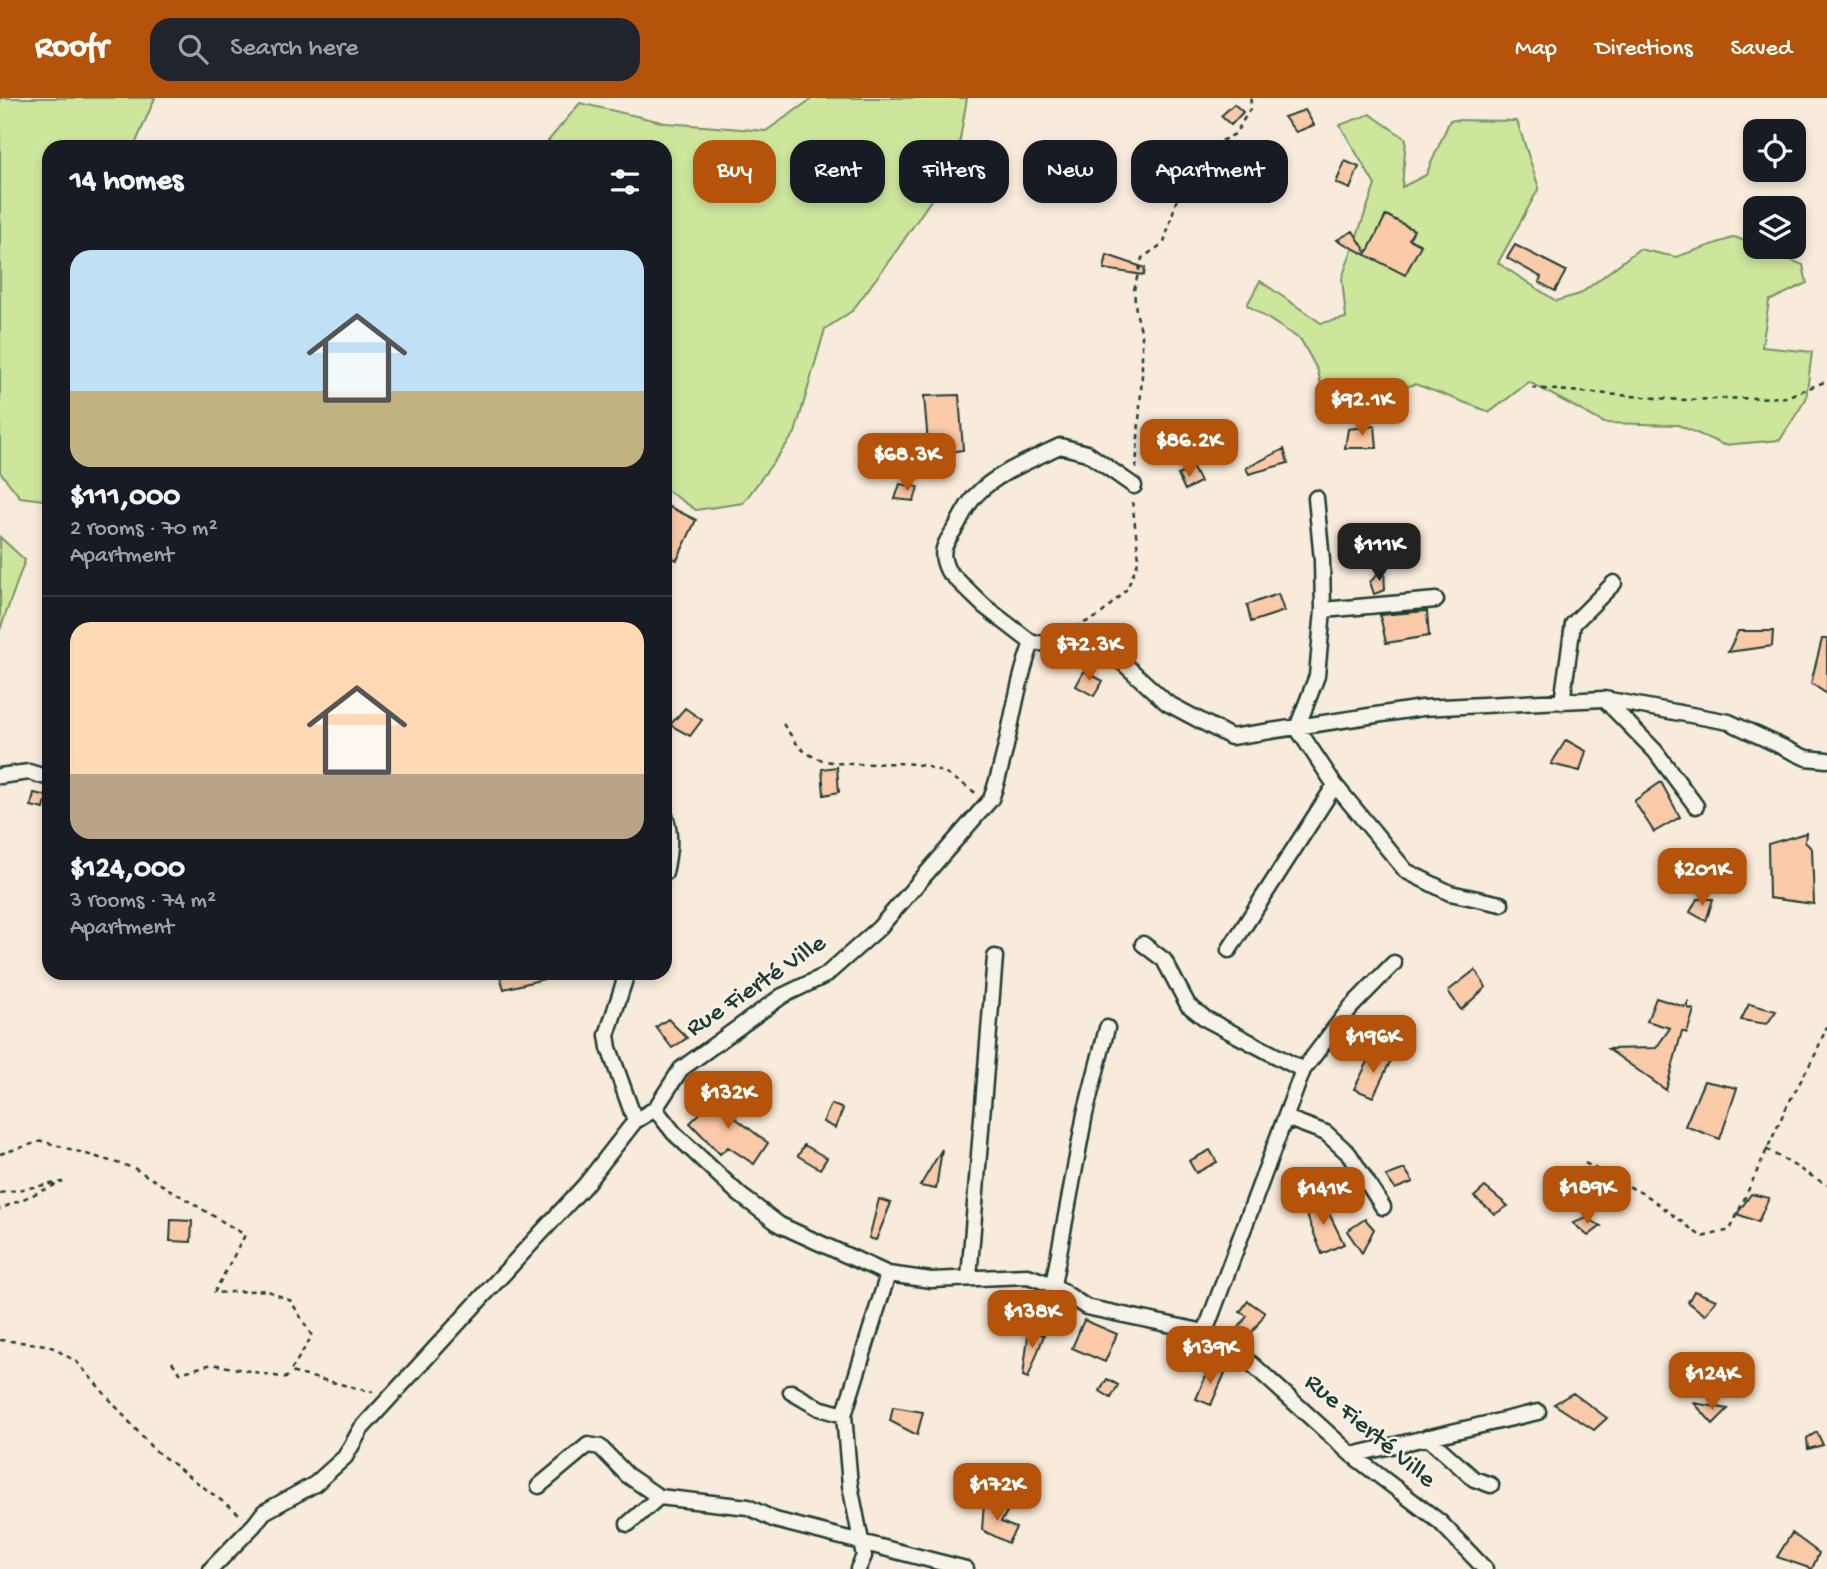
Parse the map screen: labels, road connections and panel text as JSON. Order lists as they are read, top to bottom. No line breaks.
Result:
{"streets":{"street":["Rue Fierté Ville"]},"page":{"header":"Roofr","search":"Search here","nav":["Map","Directions","Saved"],"chip":["Buy","Rent","Filters","New","Apartment"],"heading":"14 homes","list":[{"name":"$111,000","note":"2 rooms · 70 m² · Apartment"},{"name":"$124,000","note":"3 rooms · 74 m² · Apartment"}],"price":["$92.1K","$86.2K","$68.3K","$111K","$72.3K","$201K","$196K","$132K","$189K","$141K","$138K","$139K","$124K","$172K"]}}
